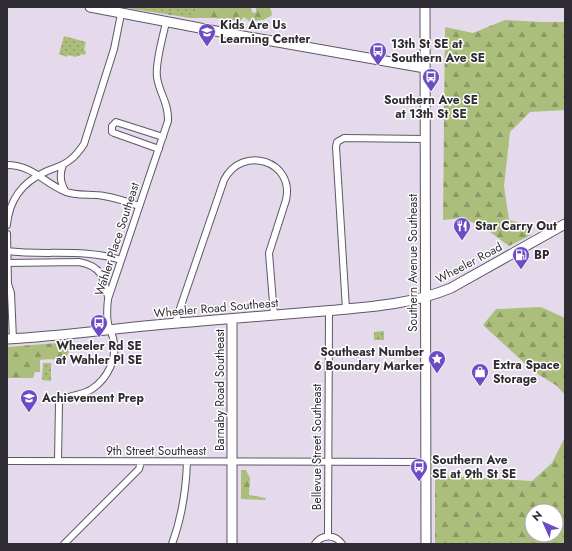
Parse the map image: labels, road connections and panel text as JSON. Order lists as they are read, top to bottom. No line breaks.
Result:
{"streets":{"main road":["Southern Avenue Southeast","Wheeler Road","Wheeler Road Southeast","Barnaby Road Southeast"],"street":["Wahler Place Southeast","Bellevue Street Southeast","9th Street Southeast"]},"crossings":[["Wahler Place Southeast","Wheeler Road Southeast"],["Wahler Place Southeast","9th Street Southeast"],["Southern Avenue Southeast","Wheeler Road"],["Southern Avenue Southeast","Wheeler Road Southeast"],["Southern Avenue Southeast","9th Street Southeast"],["Wheeler Road","Wheeler Road Southeast"],["Wheeler Road Southeast","Barnaby Road Southeast"],["Wheeler Road Southeast","Bellevue Street Southeast"],["Barnaby Road Southeast","9th Street Southeast"],["Bellevue Street Southeast","9th Street Southeast"]],"places":{"school or university":["Kids Are Us Learning Center","Achievement Prep"],"bus stop":["13th St SE at Southern Ave SE","Southern Ave SE at 13th St SE","Wheeler Rd SE at Wahler Pl SE","Southern Ave SE at 9th St SE"],"restaurant":["Star Carry Out"],"fuel station":["BP"],"place":["Southeast Number 6 Boundary Marker"],"shop":["Extra Space Storage"]},"north":"top left"}
